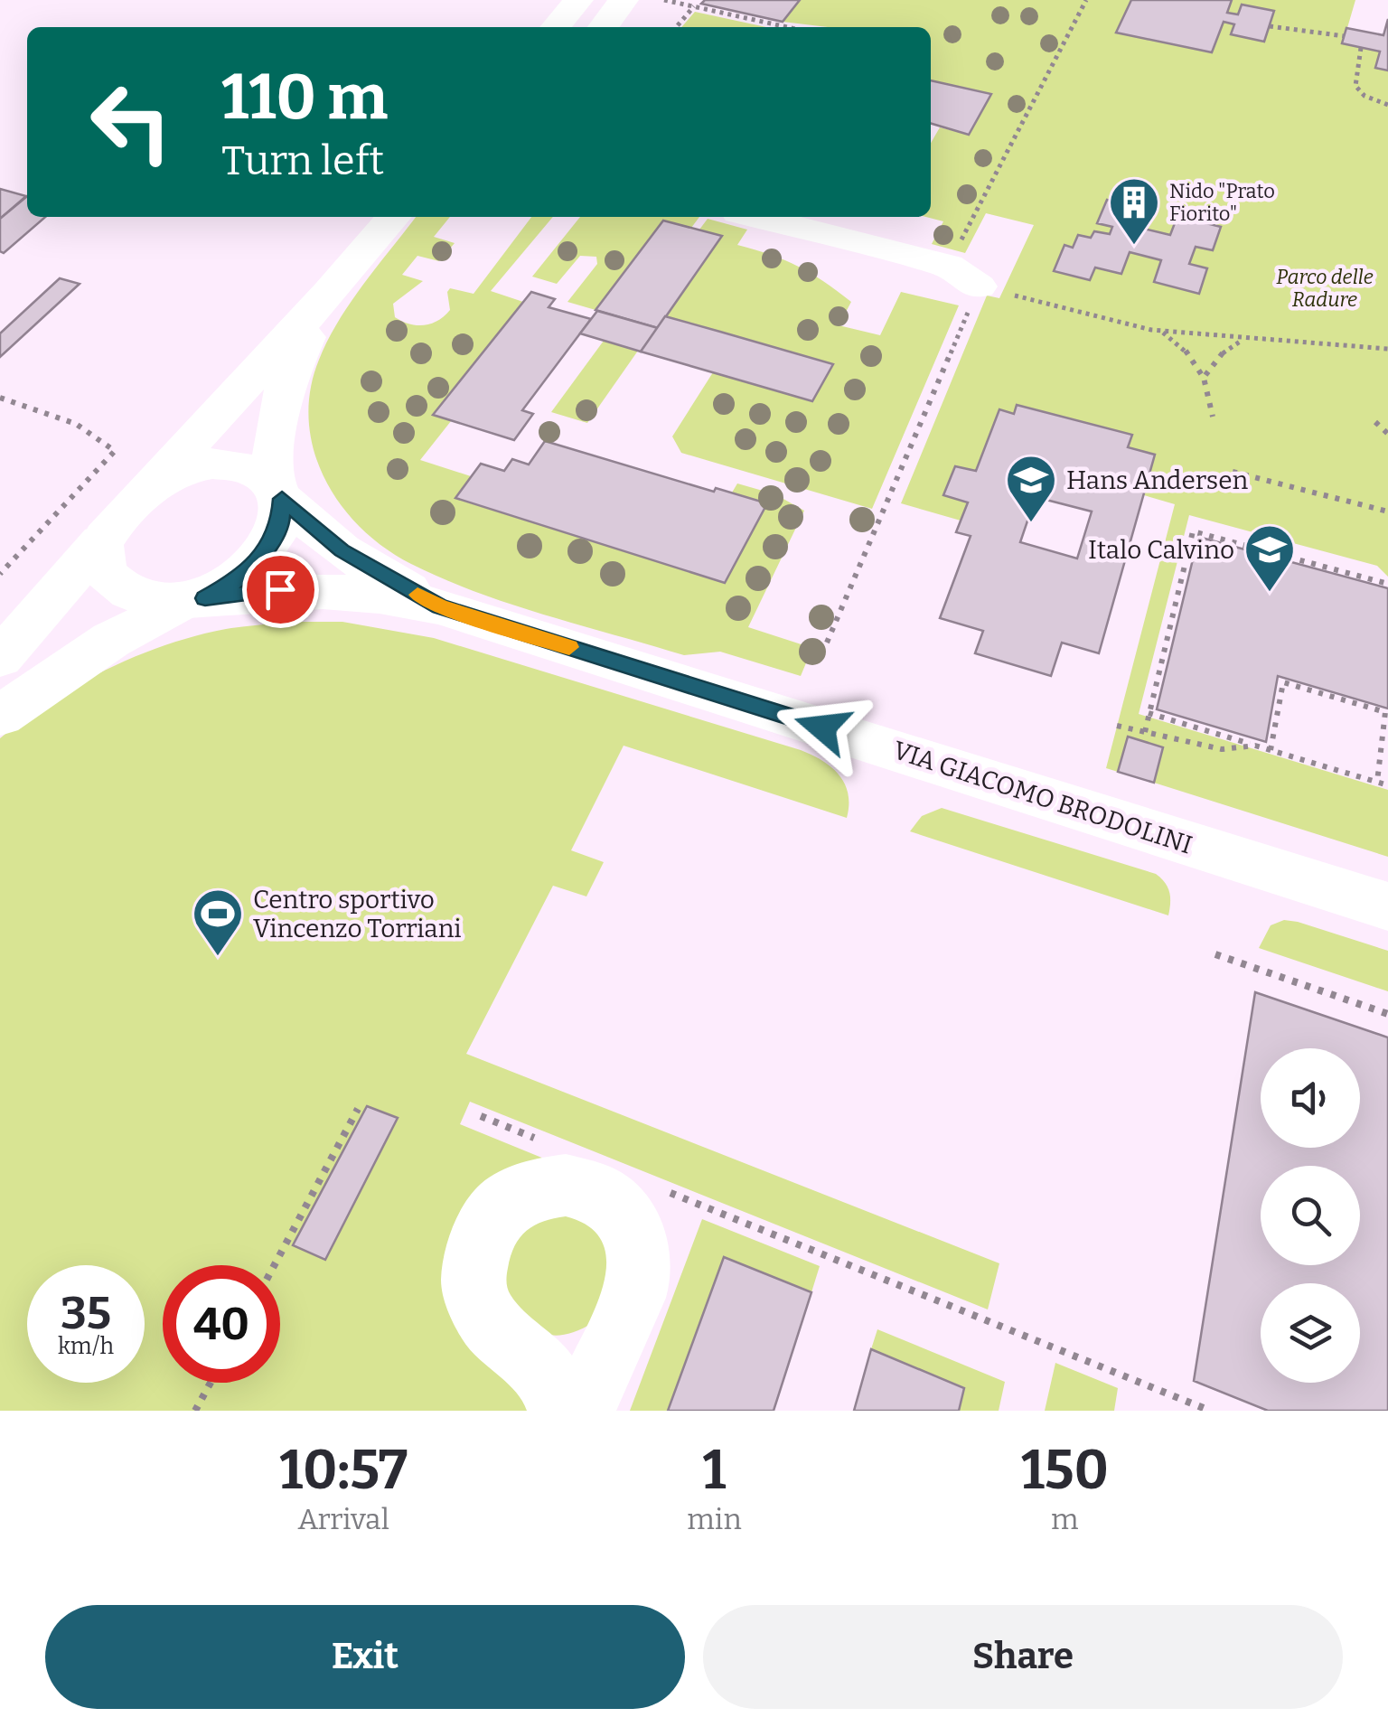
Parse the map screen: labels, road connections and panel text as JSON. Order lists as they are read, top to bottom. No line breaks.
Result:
{"streets":{"street":["VIA GIACOMO BRODOLINI"]},"parks":["Parco delle Radure"],"places":{"building":["Nido \"Prato Fiorito\""],"school or university":["Hans Andersen","Italo Calvino"],"sports":["Centro sportivo Vincenzo Torriani"]},"page":{"turn":["110 m","Turn left"],"speed":"35 km/h","limit":"40","eta":["10:57","Arrival","1","min","150","m"],"buttons":["Exit","Share"]}}
